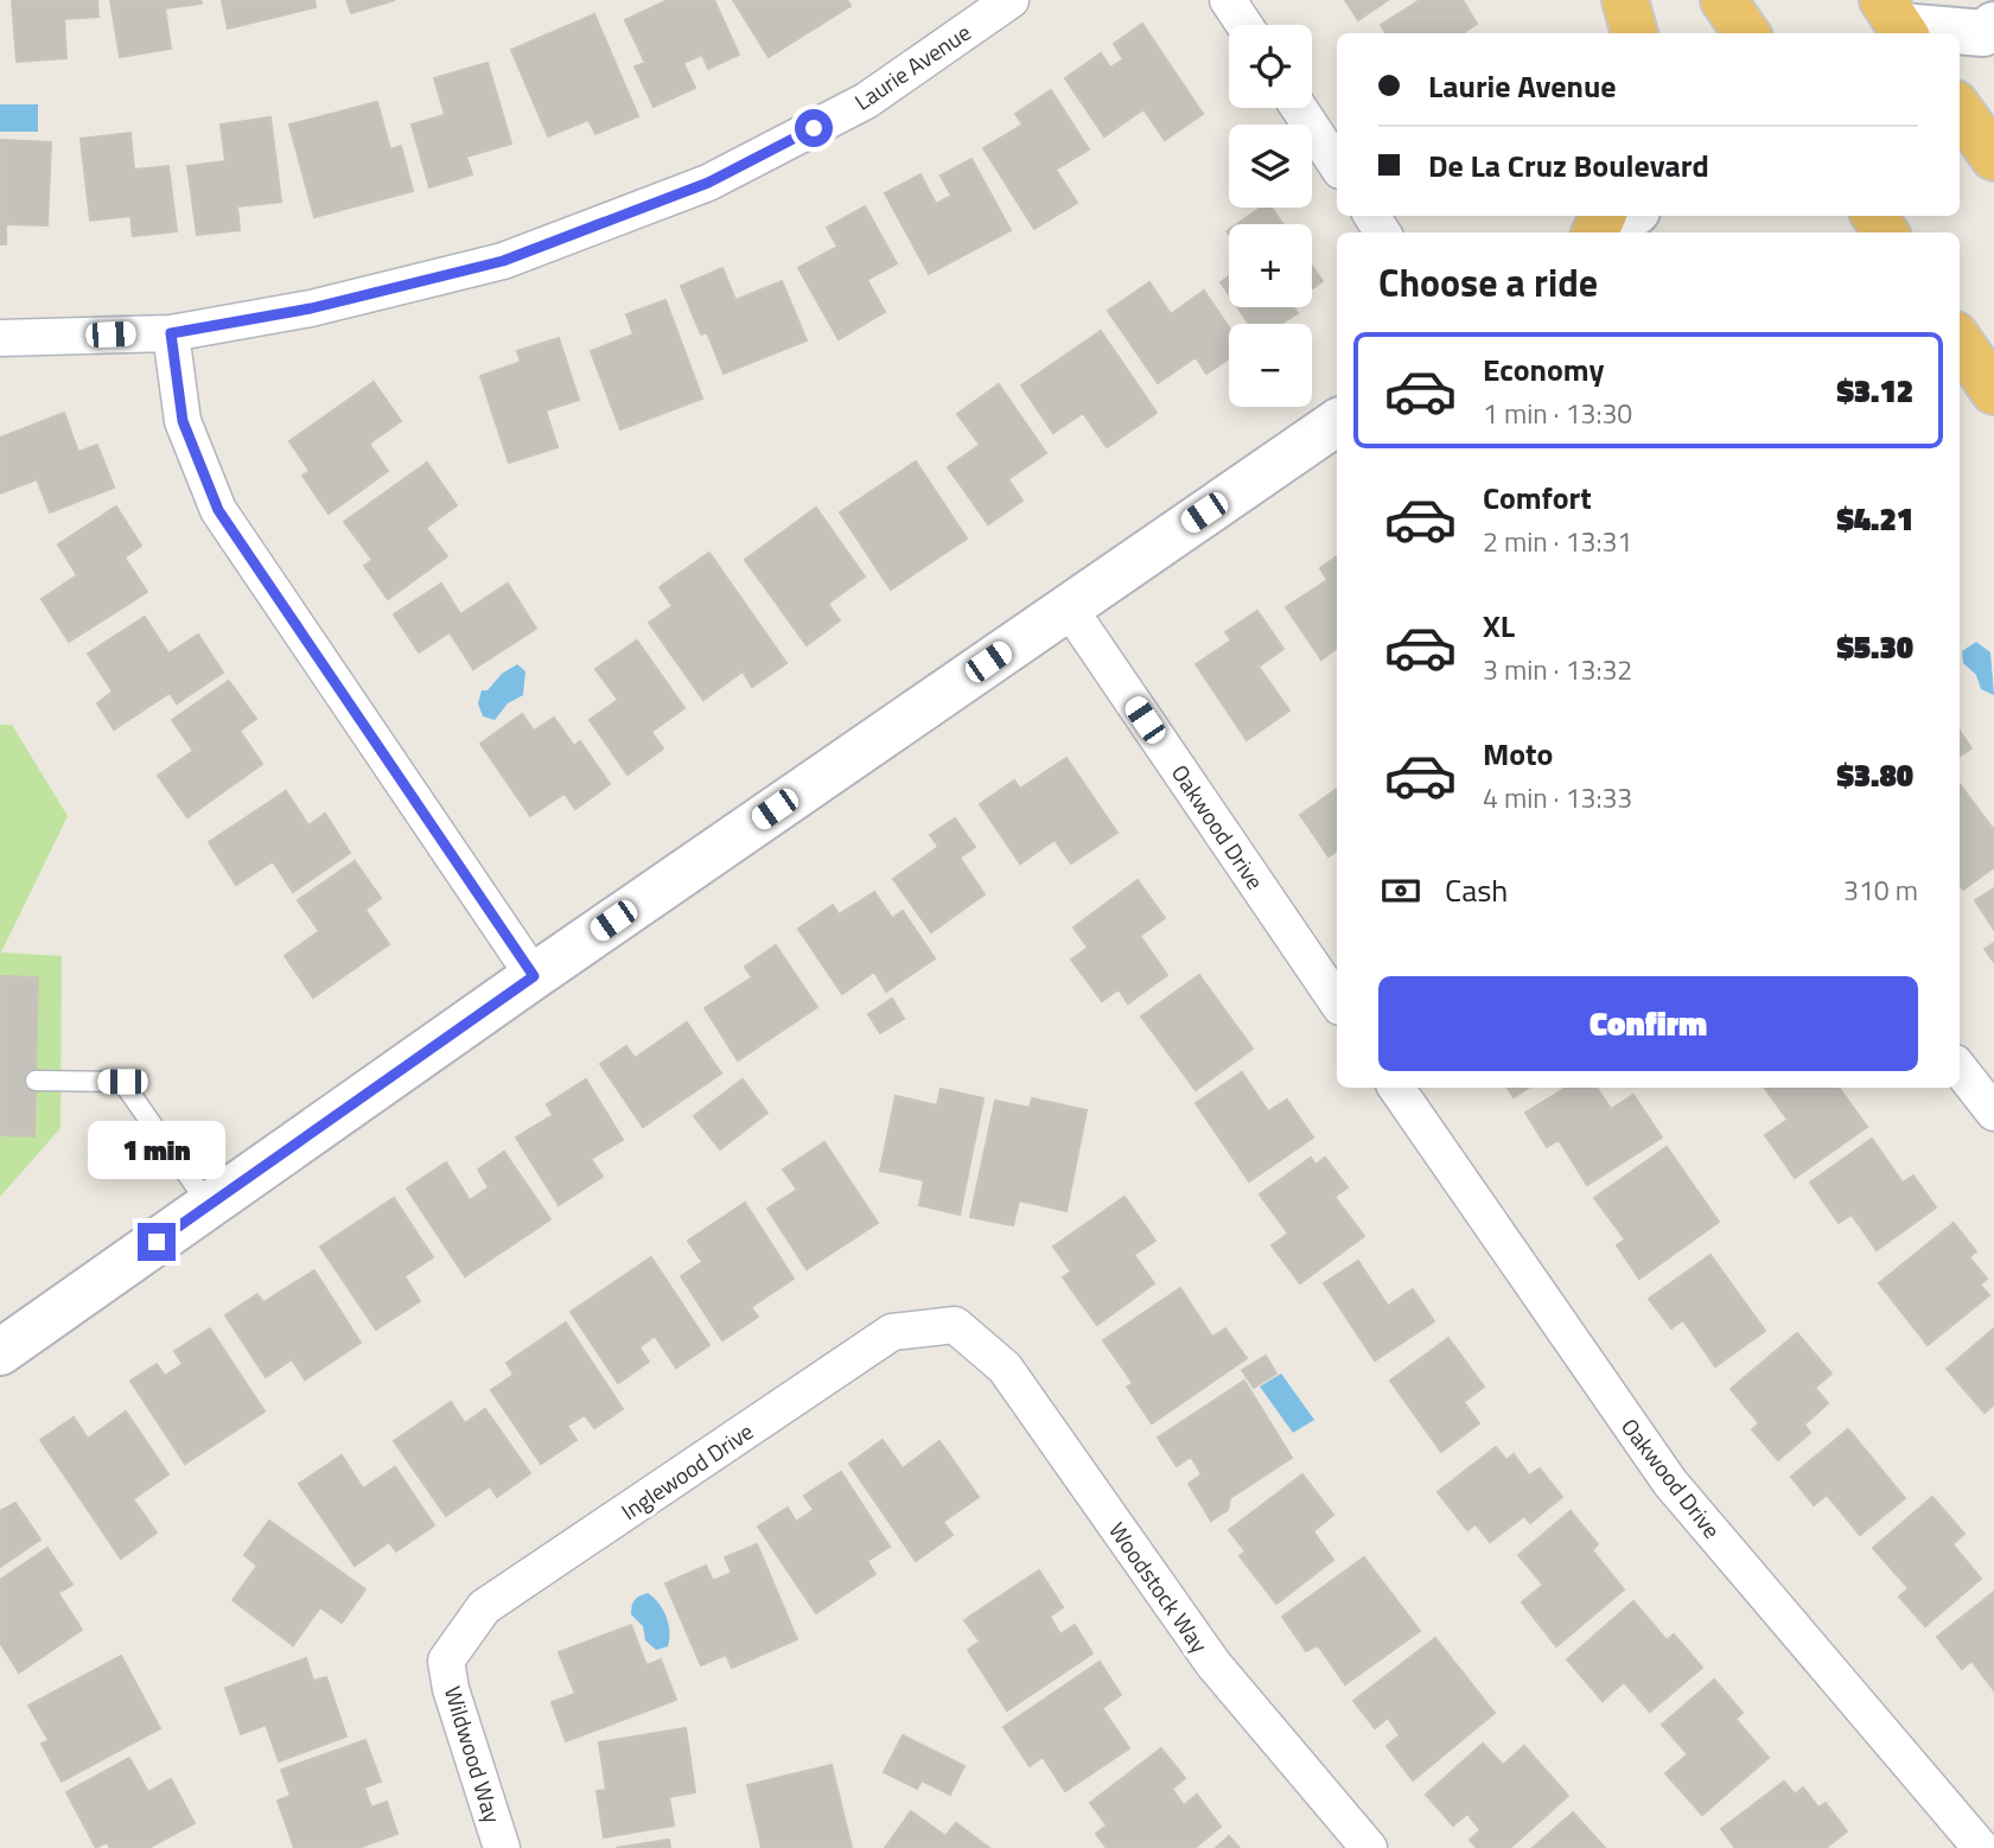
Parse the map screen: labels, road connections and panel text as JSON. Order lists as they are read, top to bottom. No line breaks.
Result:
{"streets":{"street":["Laurie Avenue","Oakwood Drive","Inglewood Drive","Woodstock Way","Wildwood Way"]},"crossings":[["Inglewood Drive","Woodstock Way"],["Inglewood Drive","Wildwood Way"]],"page":{"map_buttons":["+","−"],"banner":["Laurie Avenue","De La Cruz Boulevard"],"heading":"Choose a ride","list":[{"name":"Economy","note":"1 min · 13:30","value":"$3.12"},{"name":"Comfort","note":"2 min · 13:31","value":"$4.21"},{"name":"XL","note":"3 min · 13:32","value":"$5.30"},{"name":"Moto","note":"4 min · 13:33","value":"$3.80"}],"pay":["Cash","310 m"],"buttons":"Confirm","bubble":"1 min"}}
